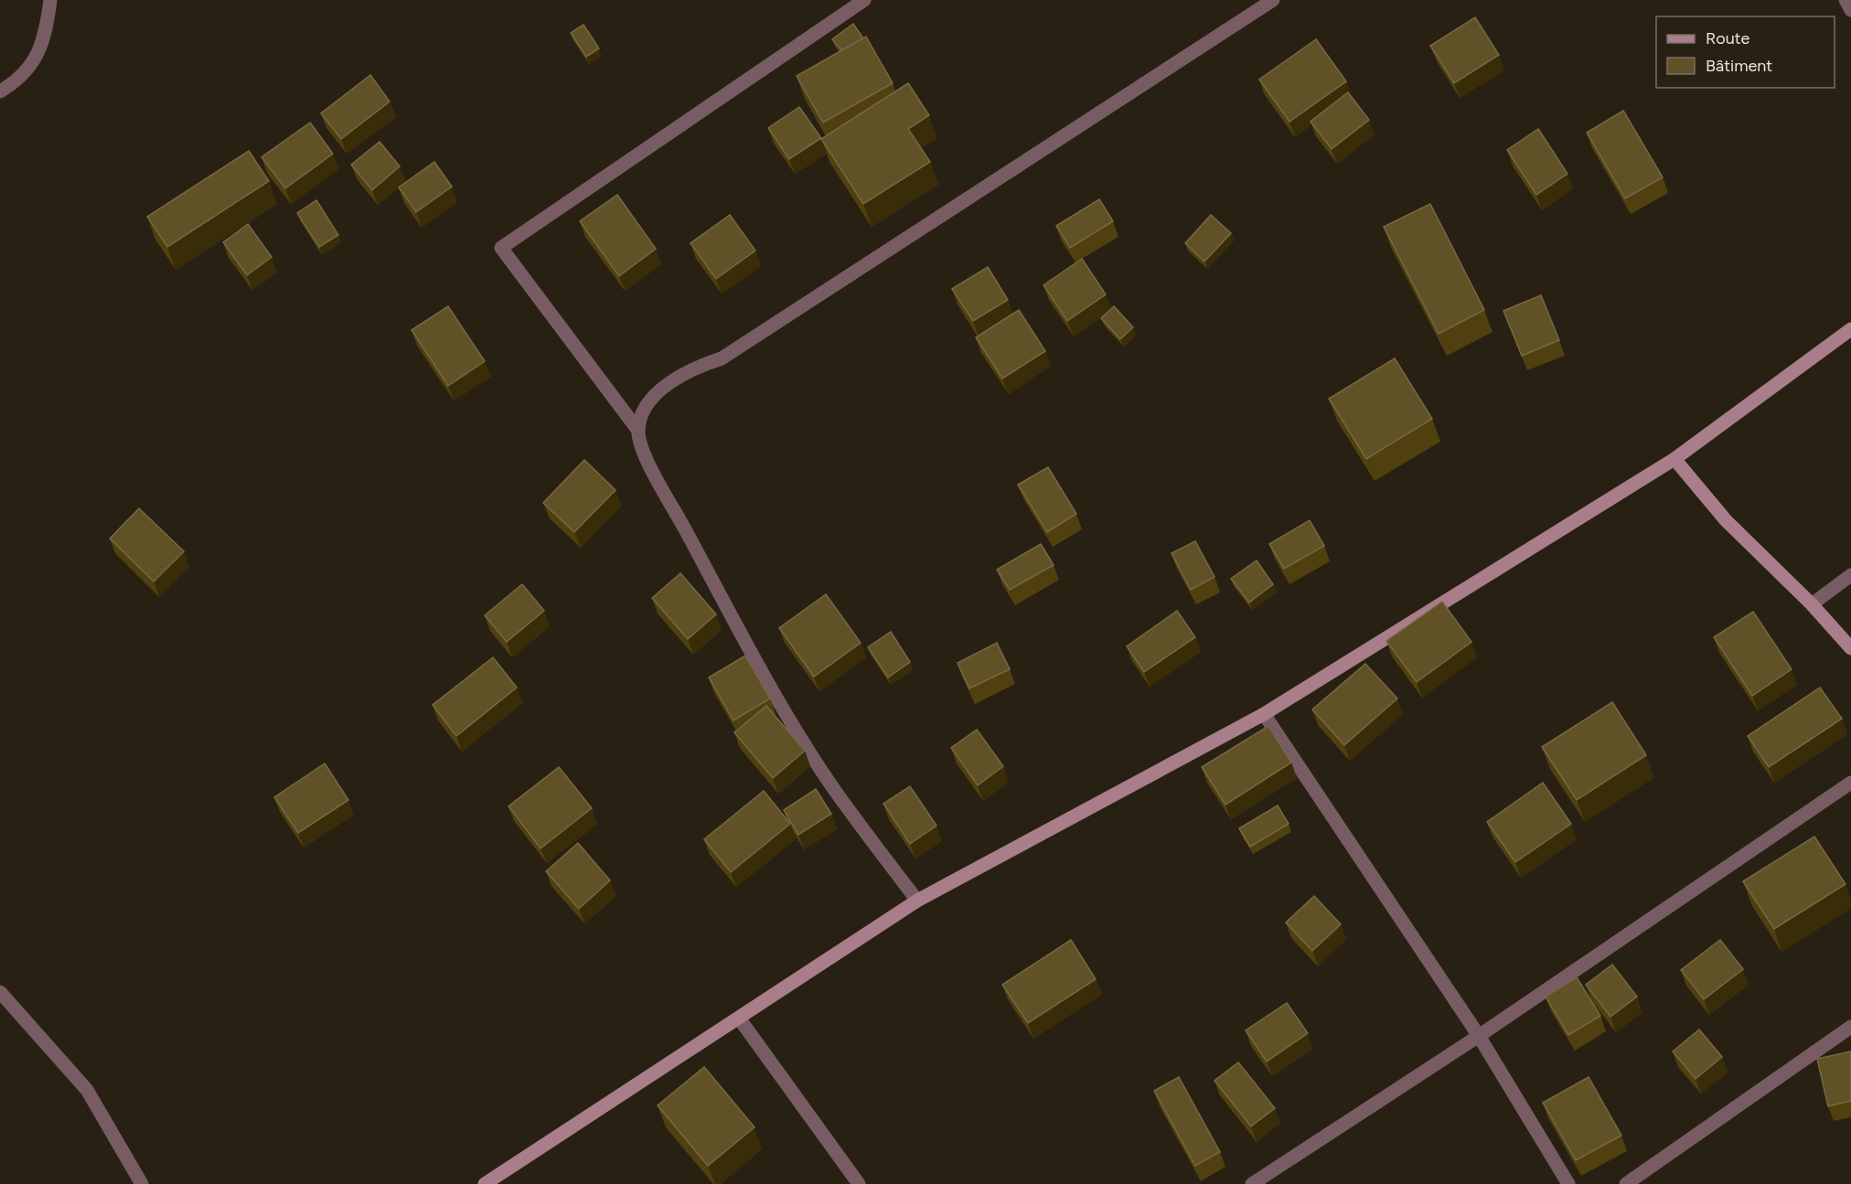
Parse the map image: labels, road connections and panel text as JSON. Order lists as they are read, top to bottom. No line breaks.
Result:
{"legend":["Route","Bâtiment"]}
